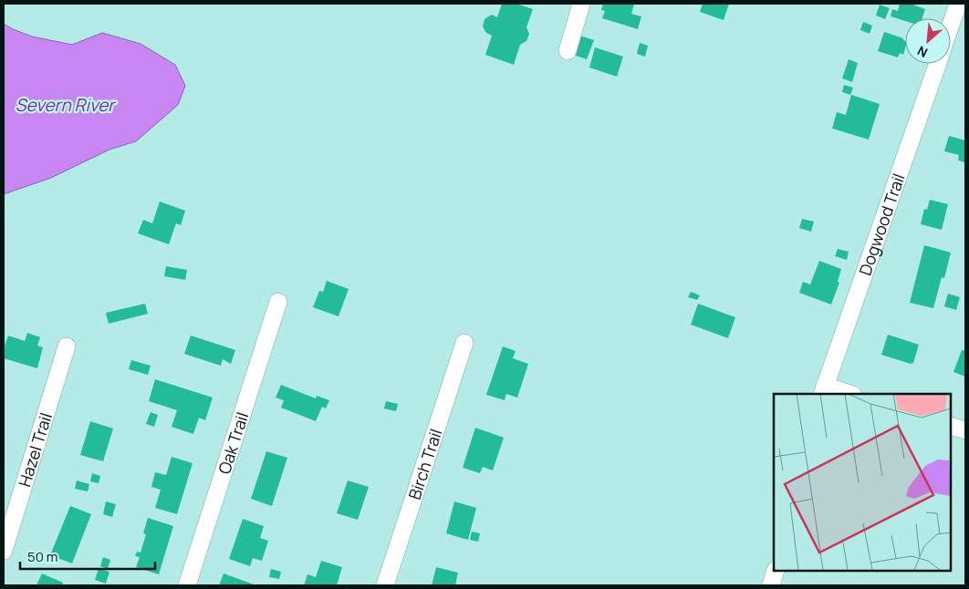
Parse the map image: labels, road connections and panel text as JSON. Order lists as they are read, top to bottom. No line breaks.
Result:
{"streets":{"street":["Dogwood Trail","Oak Trail","Hazel Trail","Birch Trail"]},"water":["Severn River"],"scale_bar":"50 m","north":"bottom left"}
